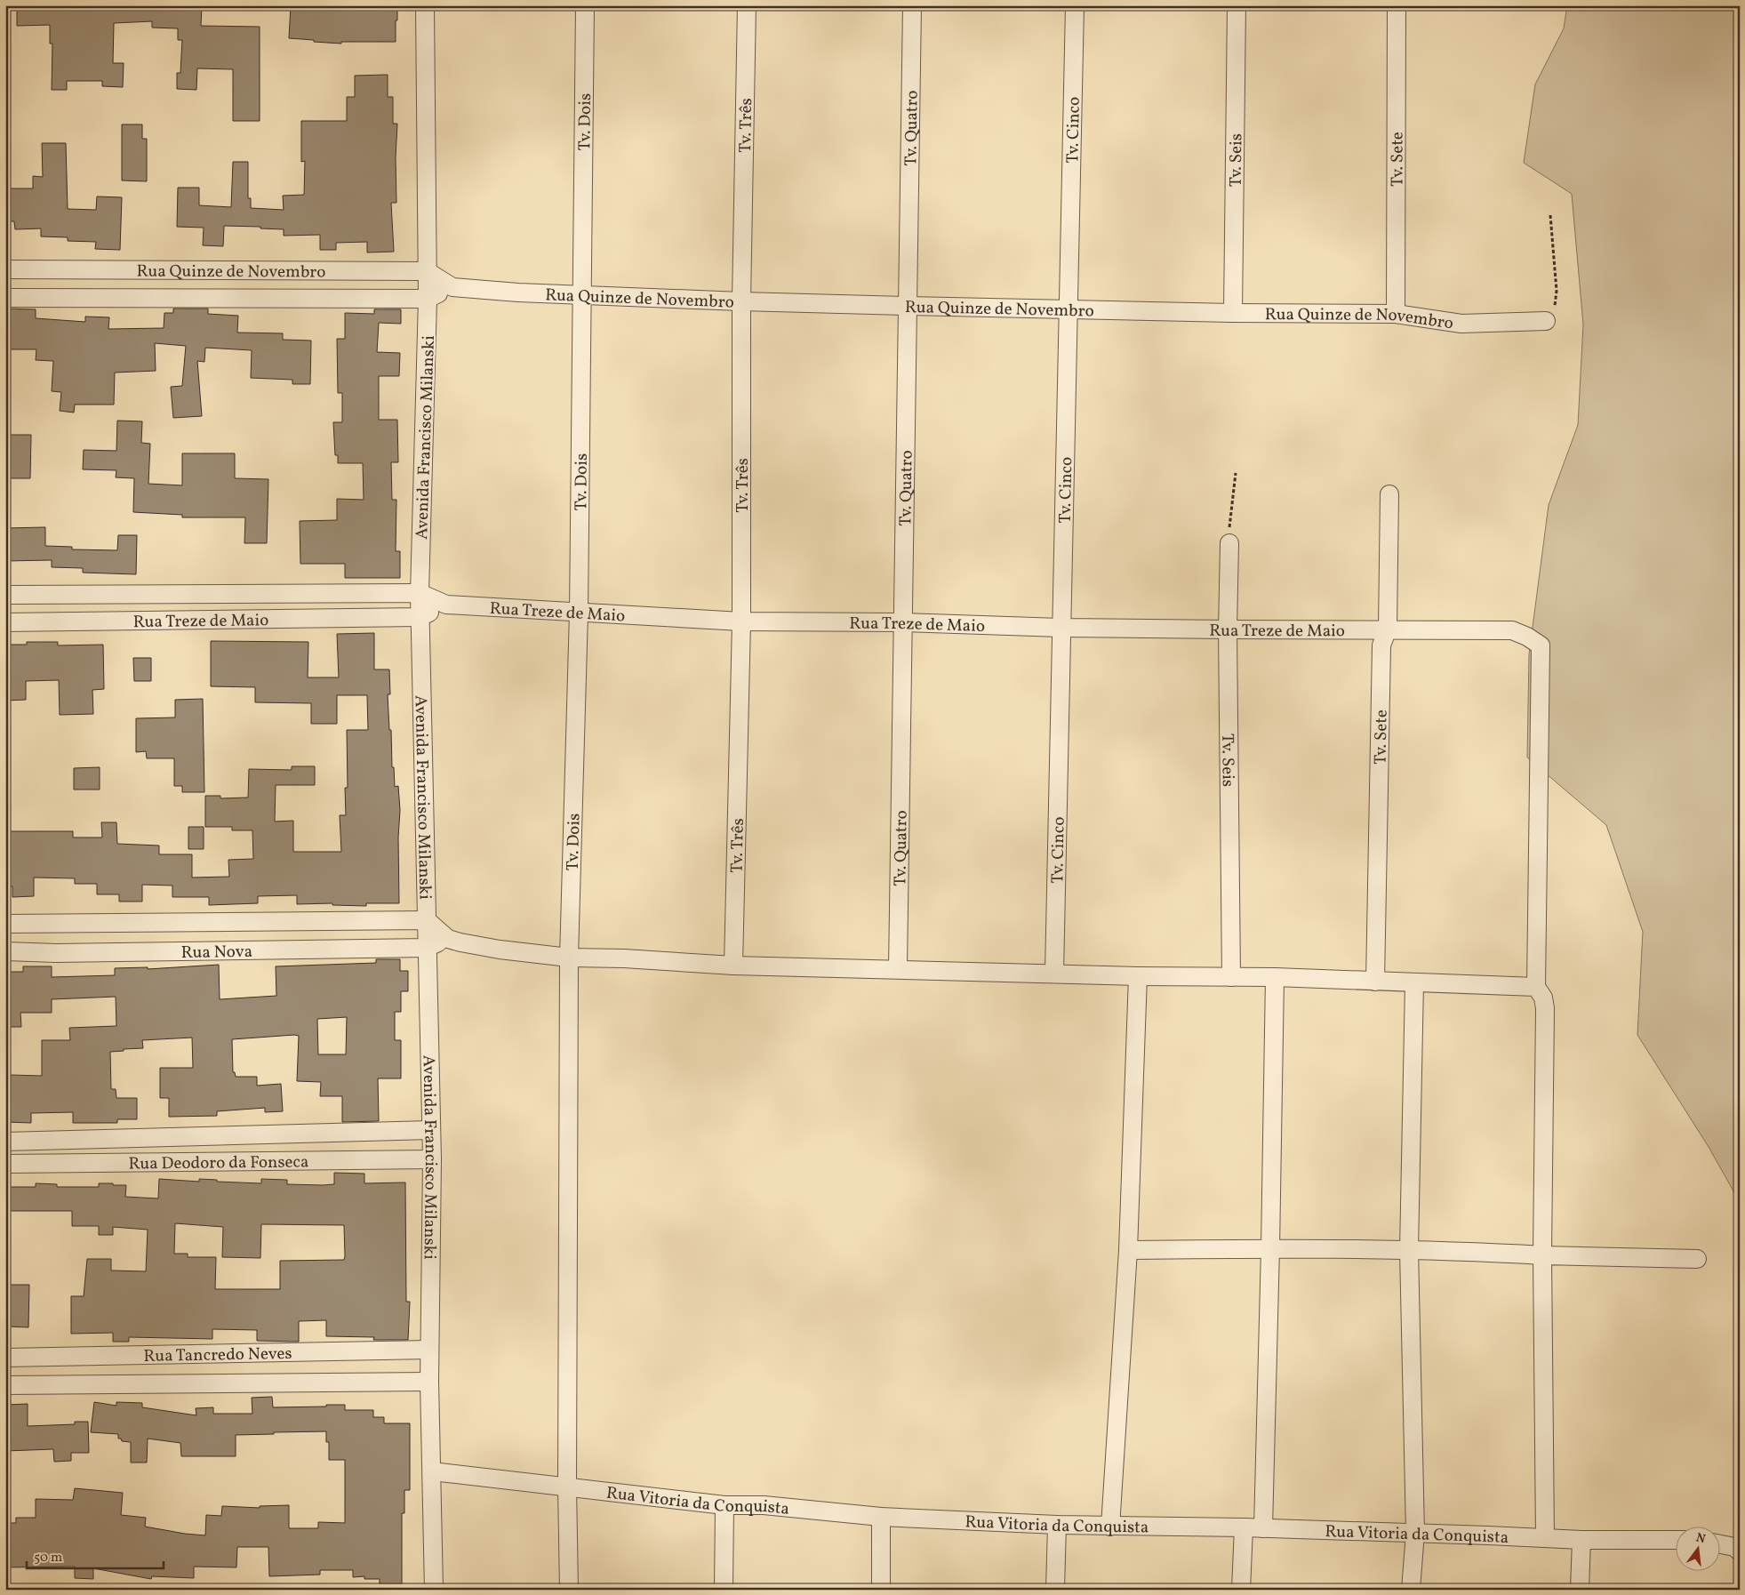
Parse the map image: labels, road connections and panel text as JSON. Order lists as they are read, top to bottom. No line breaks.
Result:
{"streets":{"street":["Tv. Dois","Tv. Três","Tv. Quatro","Tv. Cinco","Tv. Seis","Tv. Sete","Rua Quinze de Novembro","Avenida Francisco Milanski","Rua Treze de Maio","Rua Nova","Rua Deodoro da Fonseca","Rua Tancredo Neves","Rua Vitoria da Conquista"]},"crossings":[["Tv. Dois","Rua Quinze de Novembro"],["Tv. Dois","Rua Treze de Maio"],["Tv. Dois","Rua Vitoria da Conquista"],["Tv. Três","Rua Quinze de Novembro"],["Tv. Três","Rua Treze de Maio"],["Tv. Quatro","Rua Quinze de Novembro"],["Tv. Quatro","Rua Treze de Maio"],["Tv. Cinco","Rua Quinze de Novembro"],["Tv. Cinco","Rua Treze de Maio"],["Tv. Seis","Rua Quinze de Novembro"],["Tv. Seis","Rua Treze de Maio"],["Tv. Sete","Rua Quinze de Novembro"],["Tv. Sete","Rua Treze de Maio"],["Rua Quinze de Novembro","Avenida Francisco Milanski"],["Avenida Francisco Milanski","Rua Treze de Maio"],["Avenida Francisco Milanski","Rua Nova"],["Avenida Francisco Milanski","Rua Deodoro da Fonseca"],["Avenida Francisco Milanski","Rua Tancredo Neves"],["Avenida Francisco Milanski","Rua Vitoria da Conquista"]],"scale_bar":"50 m","north":"top"}
